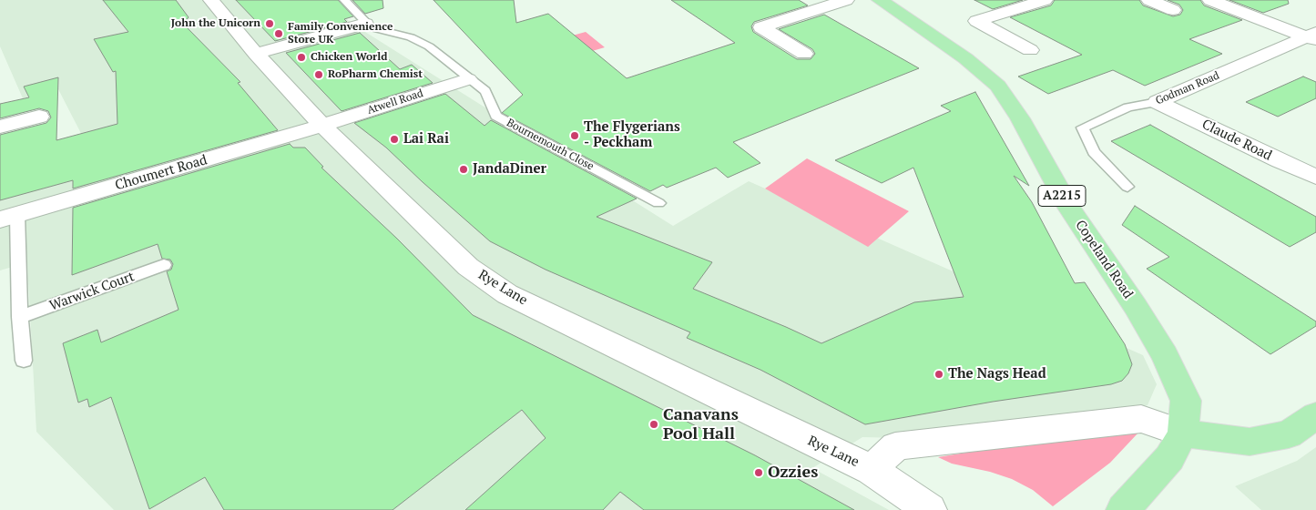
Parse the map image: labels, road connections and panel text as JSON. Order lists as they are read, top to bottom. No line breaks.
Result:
{"streets":{"main road":["A2215","Copeland Road"],"street":["Godman Road","Atwell Road","Claude Road","Choumert Road","Rye Lane"],"lane":["Bournemouth Close","Warwick Court"]},"crossings":[["Godman Road","Claude Road"],["Atwell Road","Bournemouth Close"],["Atwell Road","Choumert Road"],["Atwell Road","Rye Lane"],["Choumert Road","Rye Lane"],["Copeland Road","Rye Lane"]],"places":["John the Unicorn","Family Convenience Store UK","Chicken World","RoPharm Chemist","The Flygerians - Peckham","Lai Rai","JandaDiner","The Nags Head","Canavans Pool Hall","Ozzies"]}
